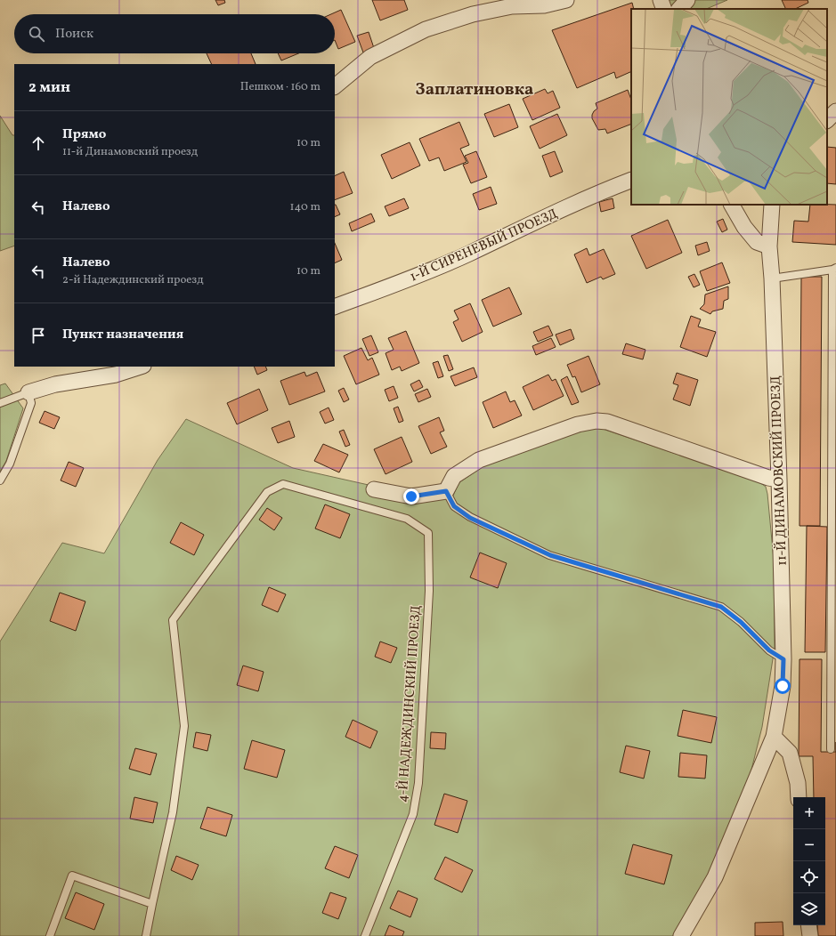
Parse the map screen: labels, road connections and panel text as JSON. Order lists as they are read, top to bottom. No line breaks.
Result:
{"streets":{"street":["1-Й СИРЕНЕВЫЙ ПРОЕЗД","11-Й ДИНАМОВСКИЙ ПРОЕЗД"],"lane":["4-Й НАДЕЖДИНСКИЙ ПРОЕЗД"]},"districts":["Заплатиновка"],"page":{"search":"Поиск","heading":["2 мин","Пешком · 160 m"],"list":[["Прямо","11-й Динамовский проезд","10 m"],["Налево","140 m"],["Налево","2-й Надеждинский проезд","10 m"],"Пункт назначения"],"map_buttons":["+","−"]}}
